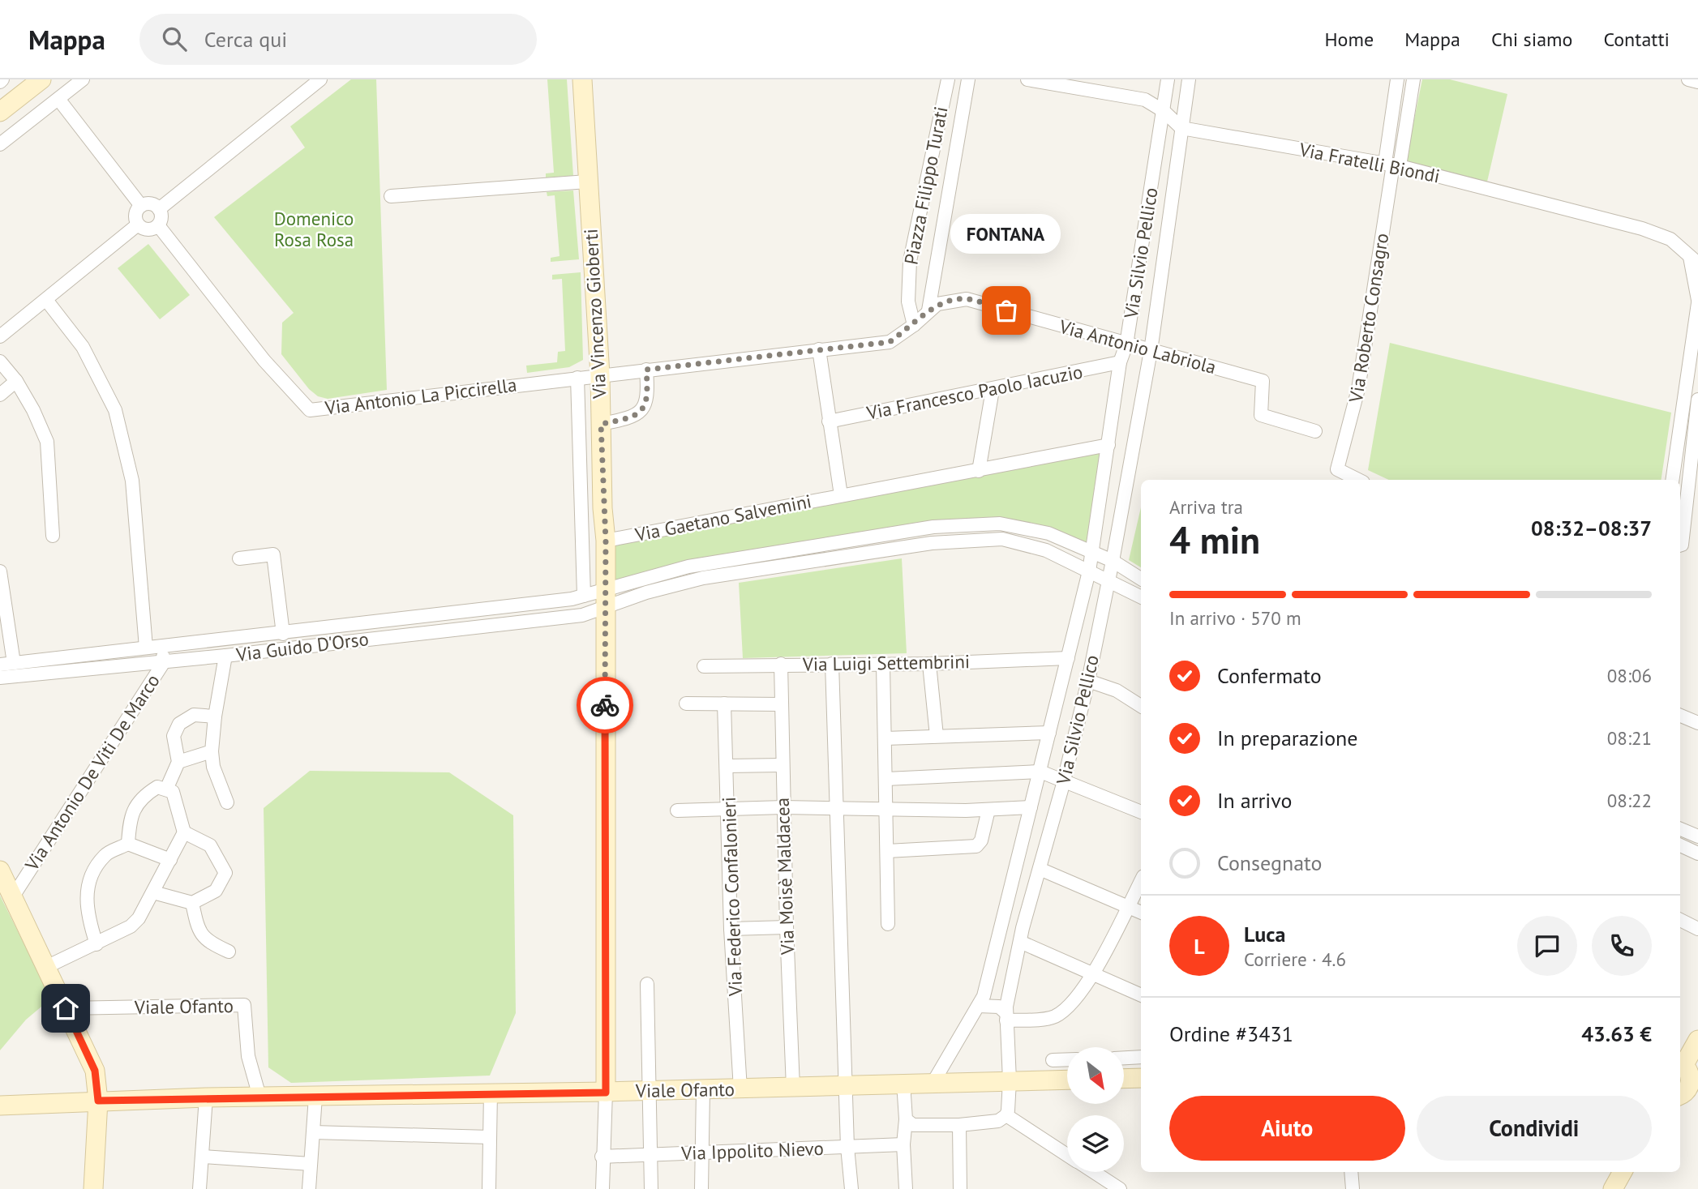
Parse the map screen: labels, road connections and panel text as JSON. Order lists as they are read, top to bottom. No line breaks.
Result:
{"streets":{"main road":["Via Vincenzo Gioberti","Viale Ofanto"],"street":["Via Fratelli Biondi","Piazza Filippo Turati","Via Silvio Pellico","Via Roberto Consagro","Via Antonio Labriola","Via Francesco Paolo Iacuzio","Via Antonio La Piccirella","Via Gaetano Salvemini","Via Guido D'Orso","Via Luigi Settembrini","Via Antonio De Viti De Marco","Via Moisè Maldacea","Via Federico Confalonieri","Via Ippolito Nievo"]},"crossings":[["Via Fratelli Biondi","Via Silvio Pellico"],["Via Fratelli Biondi","Via Roberto Consagro"],["Piazza Filippo Turati","Via Antonio Labriola"],["Via Silvio Pellico","Via Antonio Labriola"],["Via Silvio Pellico","Via Francesco Paolo Iacuzio"],["Via Silvio Pellico","Via Gaetano Salvemini"],["Via Silvio Pellico","Via Luigi Settembrini"],["Via Silvio Pellico","Viale Ofanto"],["Via Vincenzo Gioberti","Via Antonio Labriola"],["Via Vincenzo Gioberti","Via Antonio La Piccirella"],["Via Vincenzo Gioberti","Via Gaetano Salvemini"],["Via Vincenzo Gioberti","Via Guido D'Orso"],["Via Vincenzo Gioberti","Viale Ofanto"],["Via Antonio Labriola","Via Antonio La Piccirella"],["Via Guido D'Orso","Via Antonio De Viti De Marco"],["Via Luigi Settembrini","Via Moisè Maldacea"],["Via Moisè Maldacea","Viale Ofanto"],["Via Federico Confalonieri","Viale Ofanto"]],"parks":["Domenico Rosa Rosa"],"places":["FONTANA"],"north":"bottom right","page":{"header":"Mappa","search":"Cerca qui","nav":["Home","Mappa","Chi siamo","Contatti"],"bubble":"FONTANA","heading":["4 min","Arriva tra","08:32–08:37"],"panel":["Luca","Corriere · 4.6","Ordine #3431","43.63 €"],"bar":"In arrivo · 570 m","list":[["Confermato","08:06"],["In preparazione","08:21"],["In arrivo","08:22"],"Consegnato"],"round":"L","buttons":["Aiuto","Condividi"]}}
